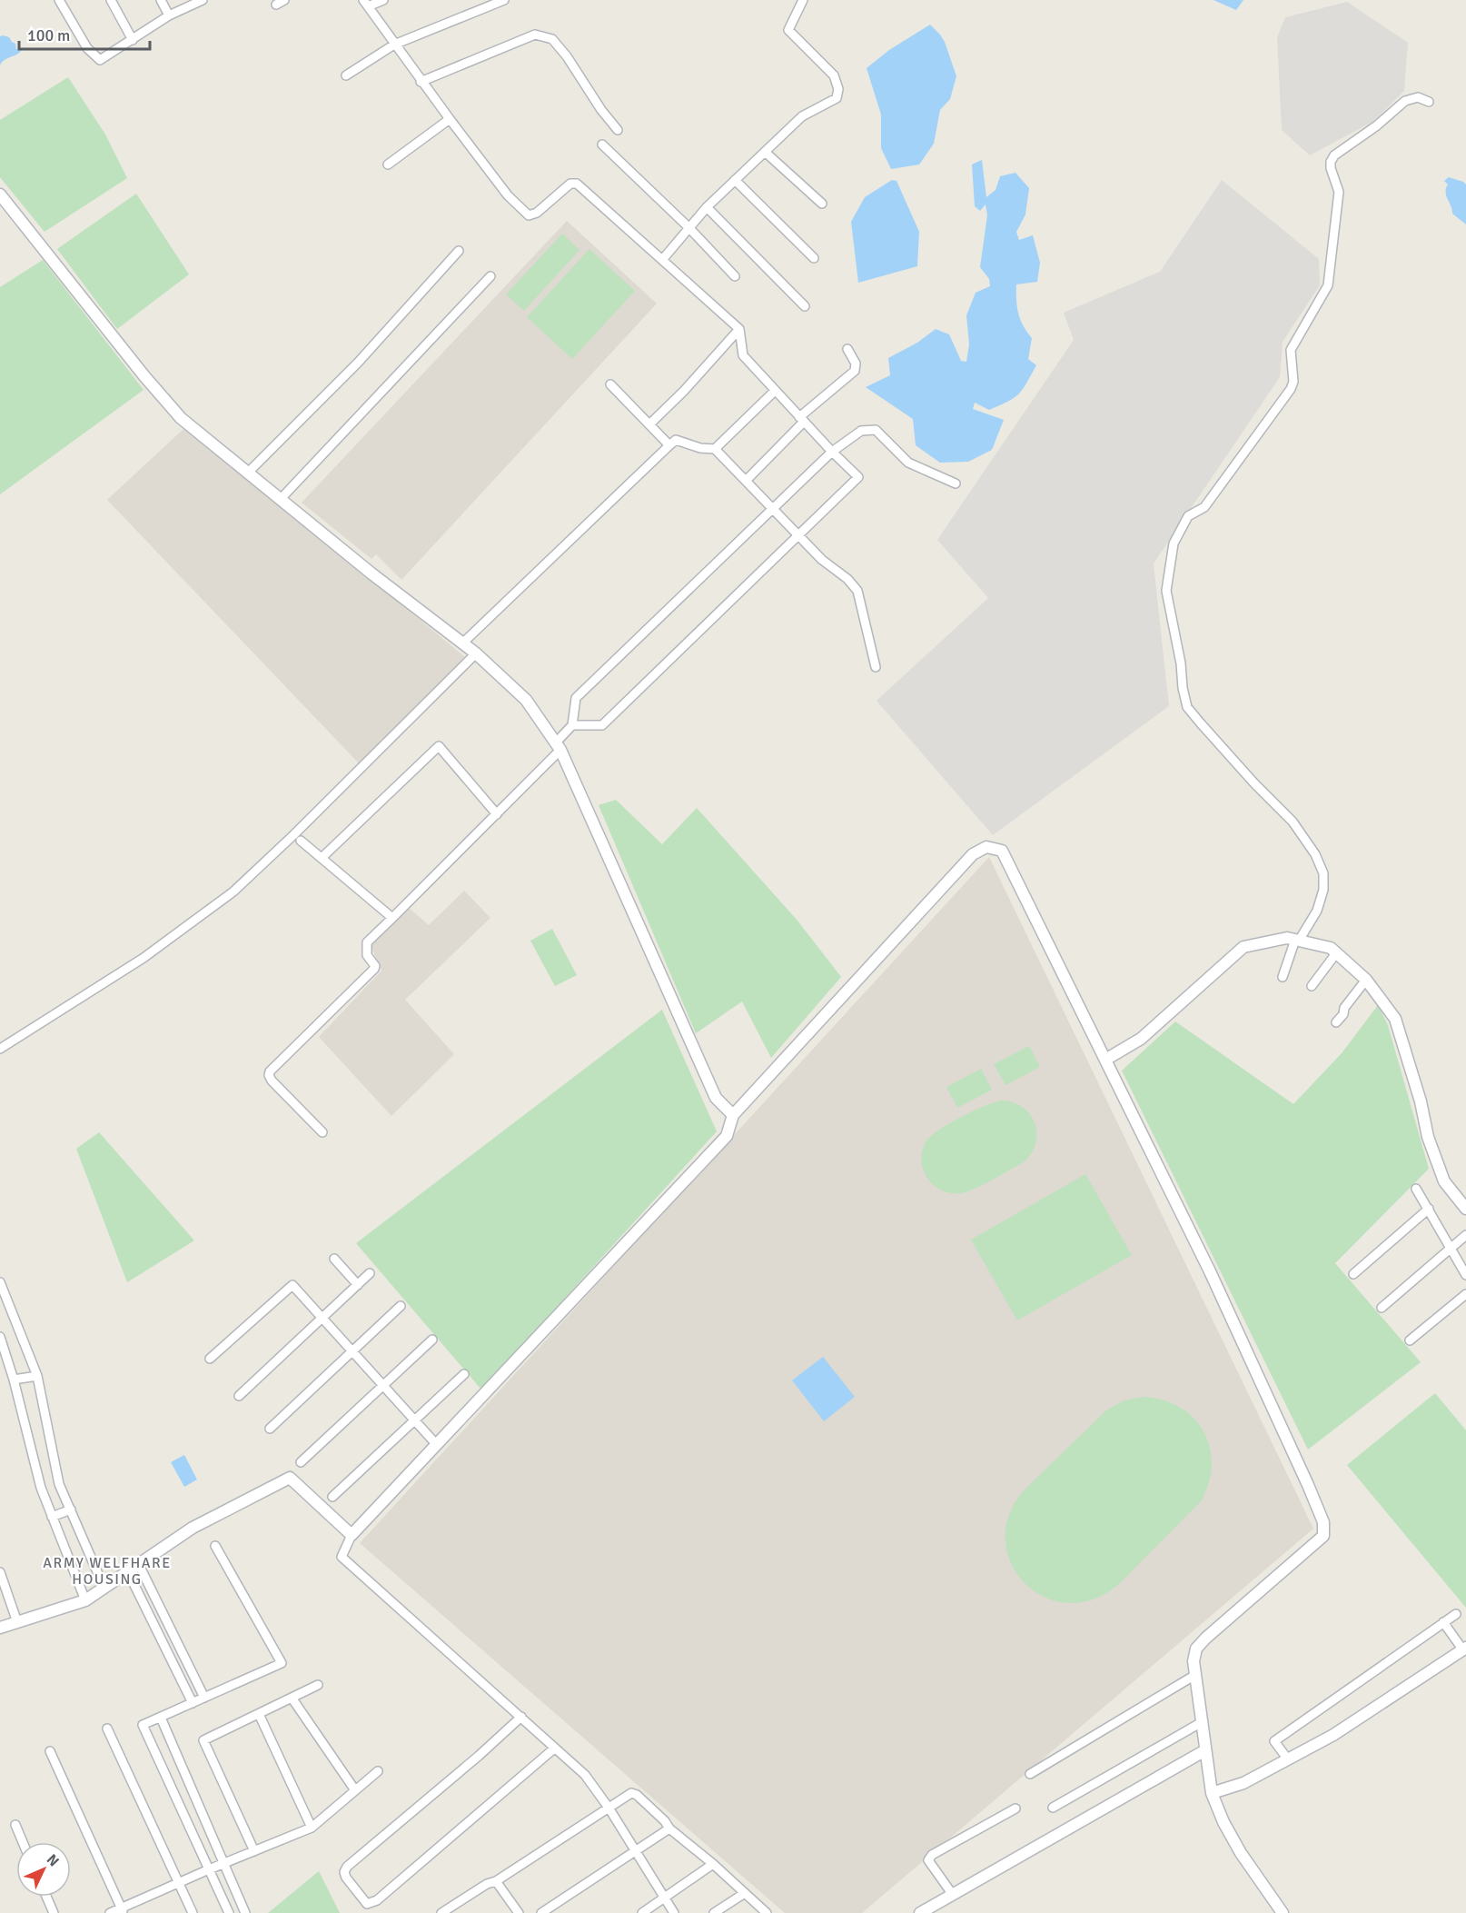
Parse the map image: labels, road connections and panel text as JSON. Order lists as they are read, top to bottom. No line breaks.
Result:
{"districts":["ARMY WELFHARE HOUSING"],"scale_bar":"100 m","north":"top right"}
